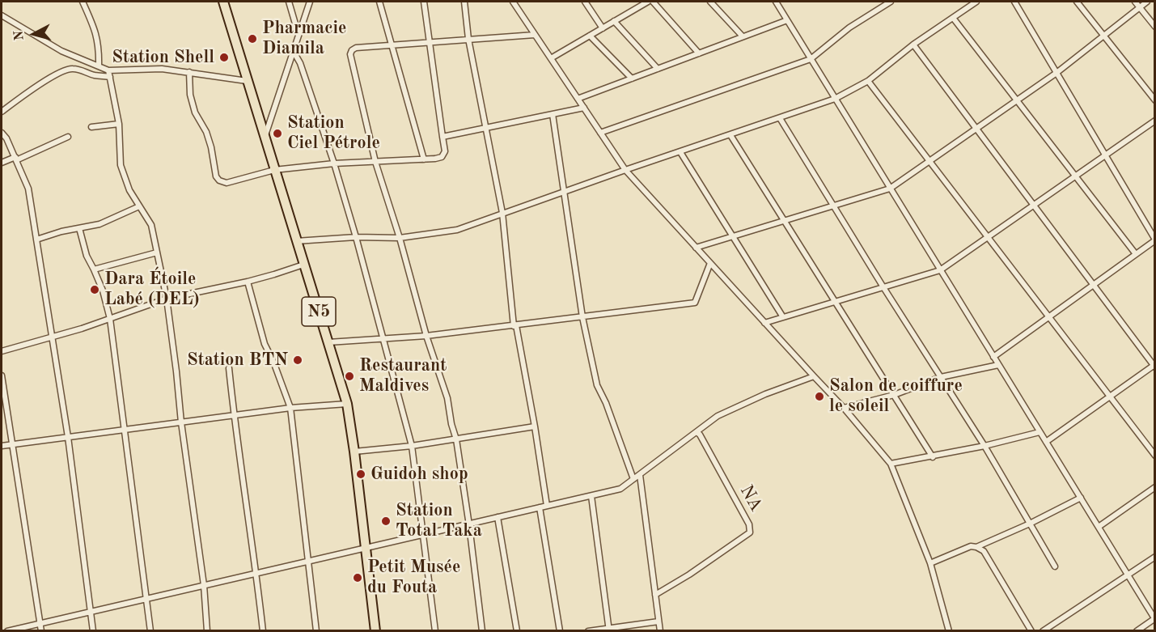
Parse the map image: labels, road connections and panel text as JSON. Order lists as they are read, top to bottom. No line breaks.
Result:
{"streets":{"highway":["N5"],"street":["NA"]},"places":["Pharmacie Diamila","Station Shell","Station Ciel Pétrole","Dara Étoile Labé (DEL)","Station BTN","Restaurant Maldives","Salon de coiffure le soleil","Guidoh shop","Station Total Taka","Petit Musée du Fouta"],"north":"left"}
